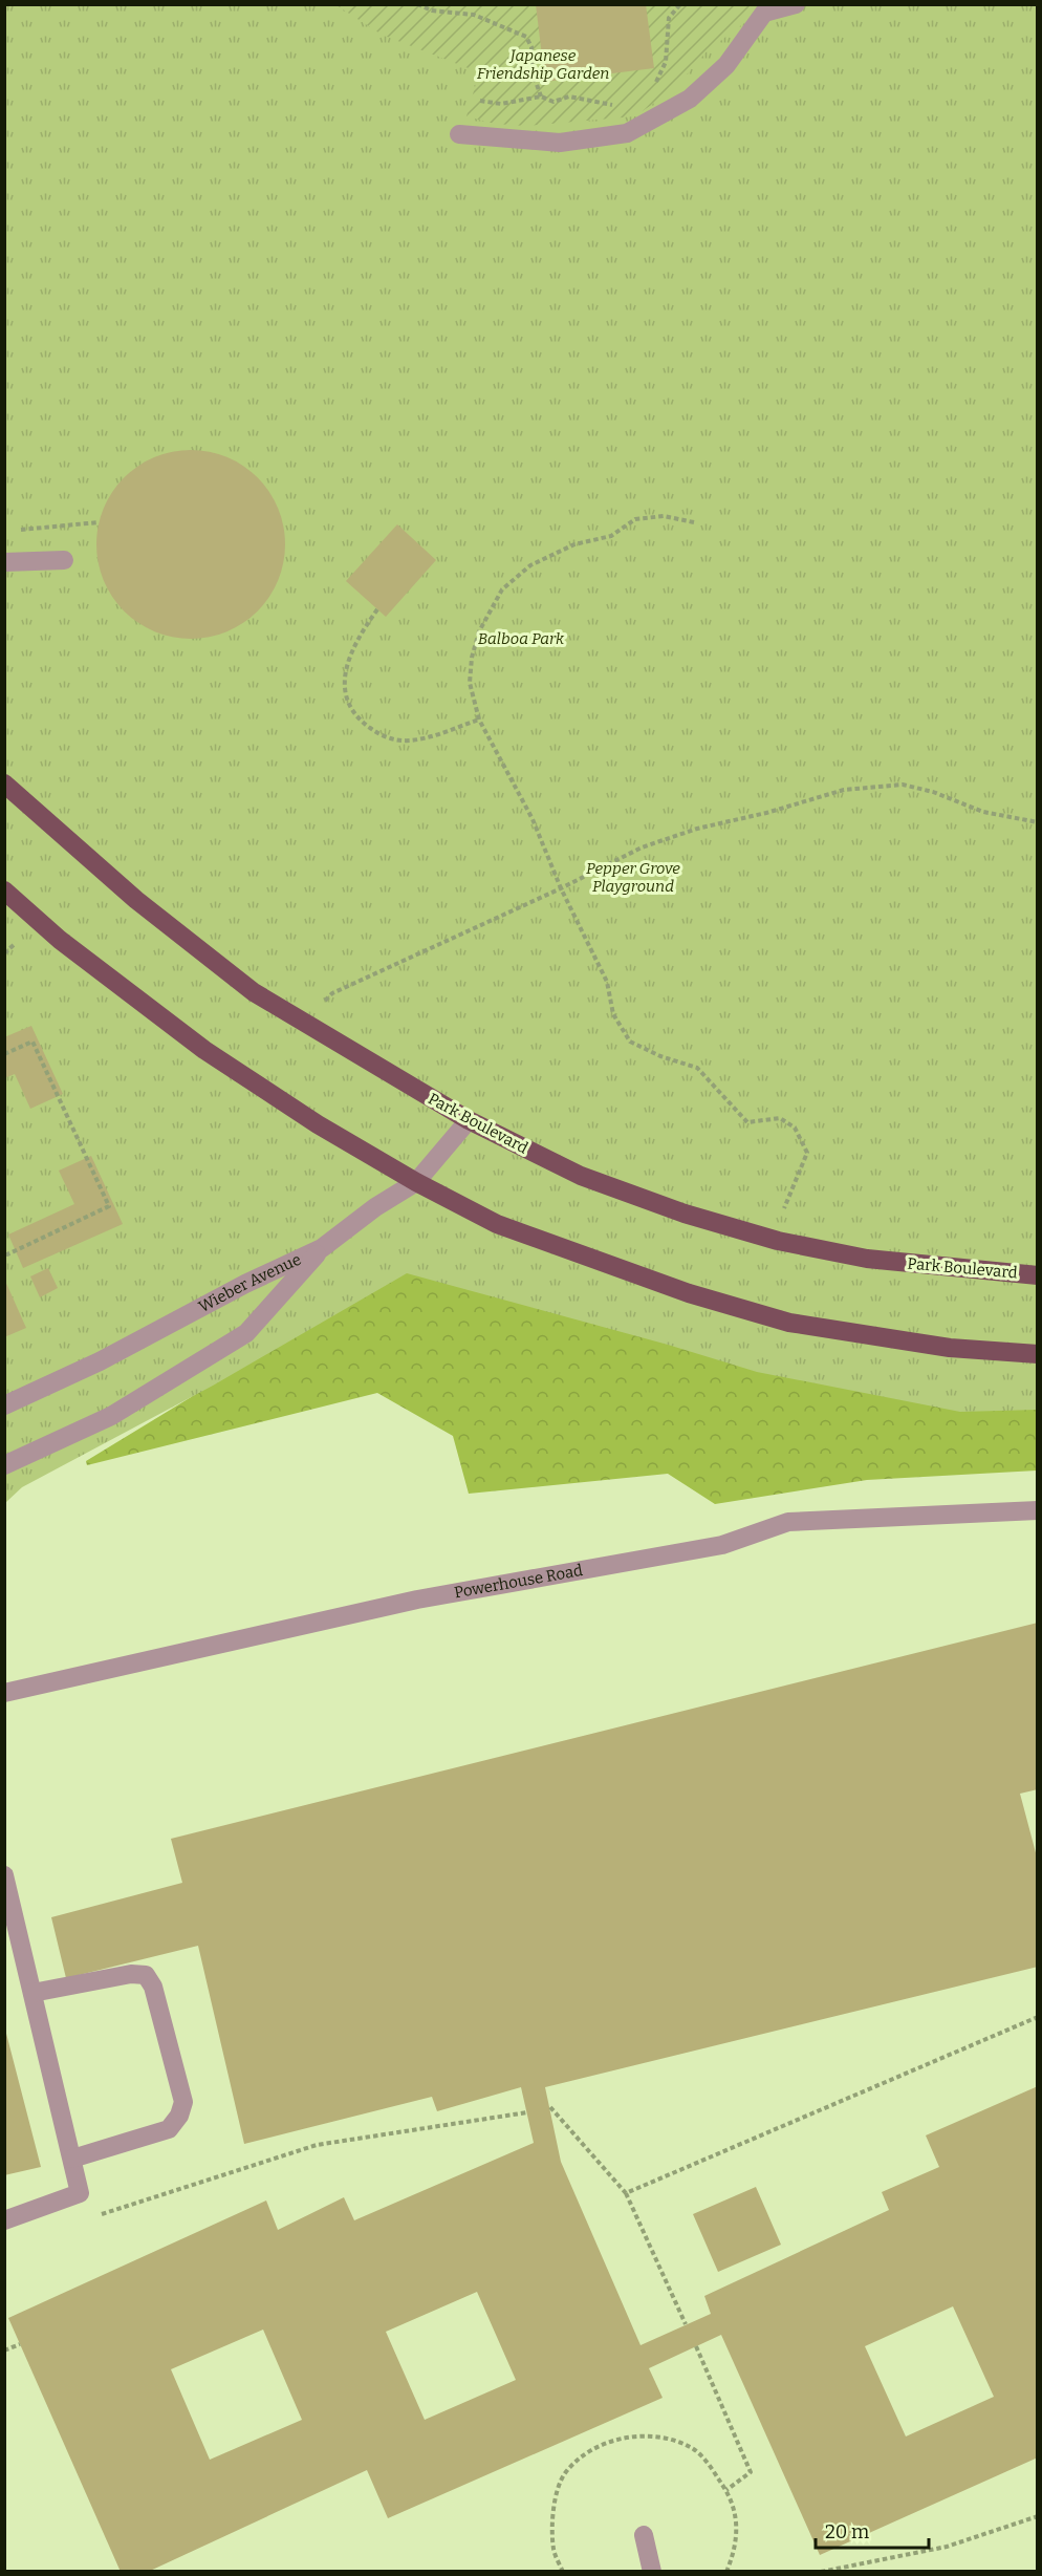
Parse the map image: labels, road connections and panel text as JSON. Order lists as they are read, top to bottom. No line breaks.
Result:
{"streets":{"main road":["Park Boulevard"],"street":["Wieber Avenue","Powerhouse Road"]},"crossings":[["Park Boulevard","Wieber Avenue"]],"parks":["Japanese Friendship Garden","Balboa Park","Pepper Grove Playground"],"scale_bar":"20 m"}
